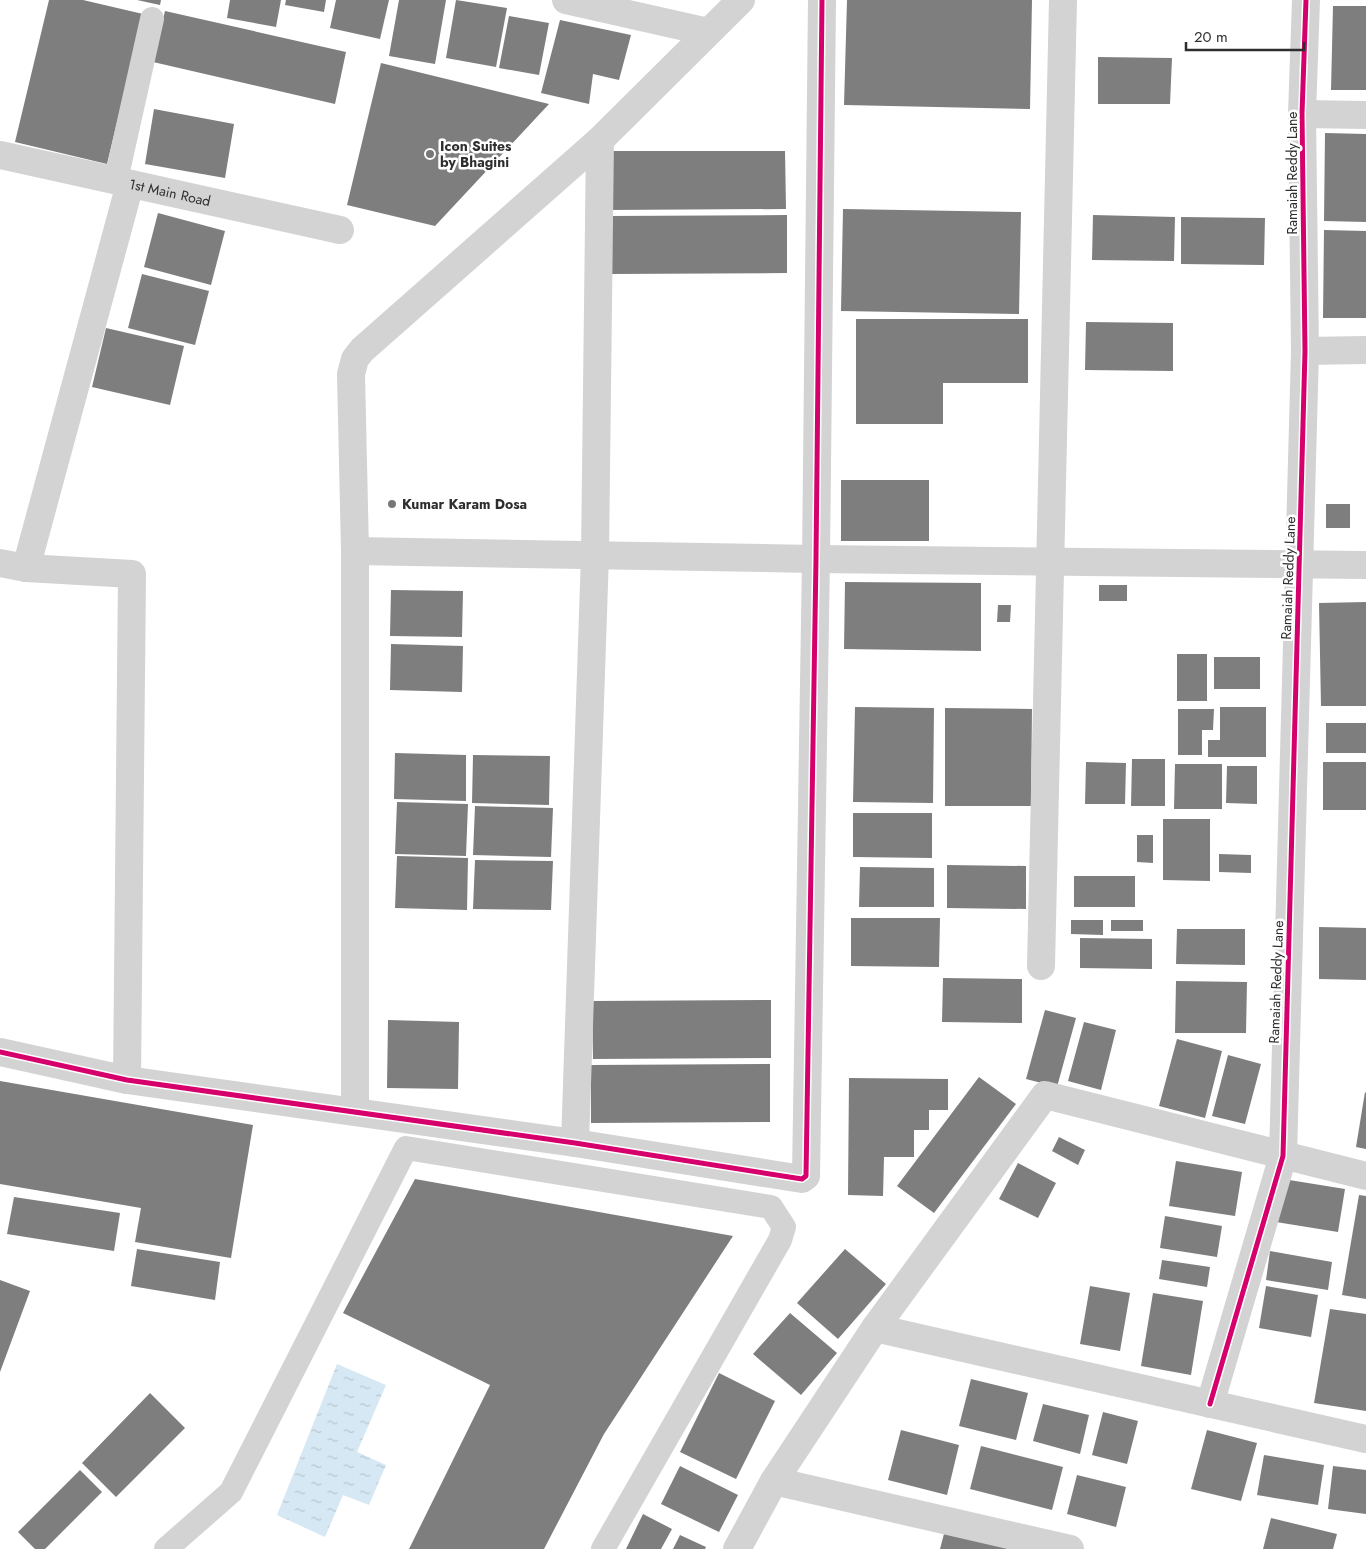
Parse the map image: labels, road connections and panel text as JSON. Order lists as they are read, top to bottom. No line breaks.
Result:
{"streets":{"street":["Ramaiah Reddy Lane","1st Main Road"]},"places":["Icon Suites by Bhagini","Kumar Karam Dosa"],"scale_bar":"20 m"}
